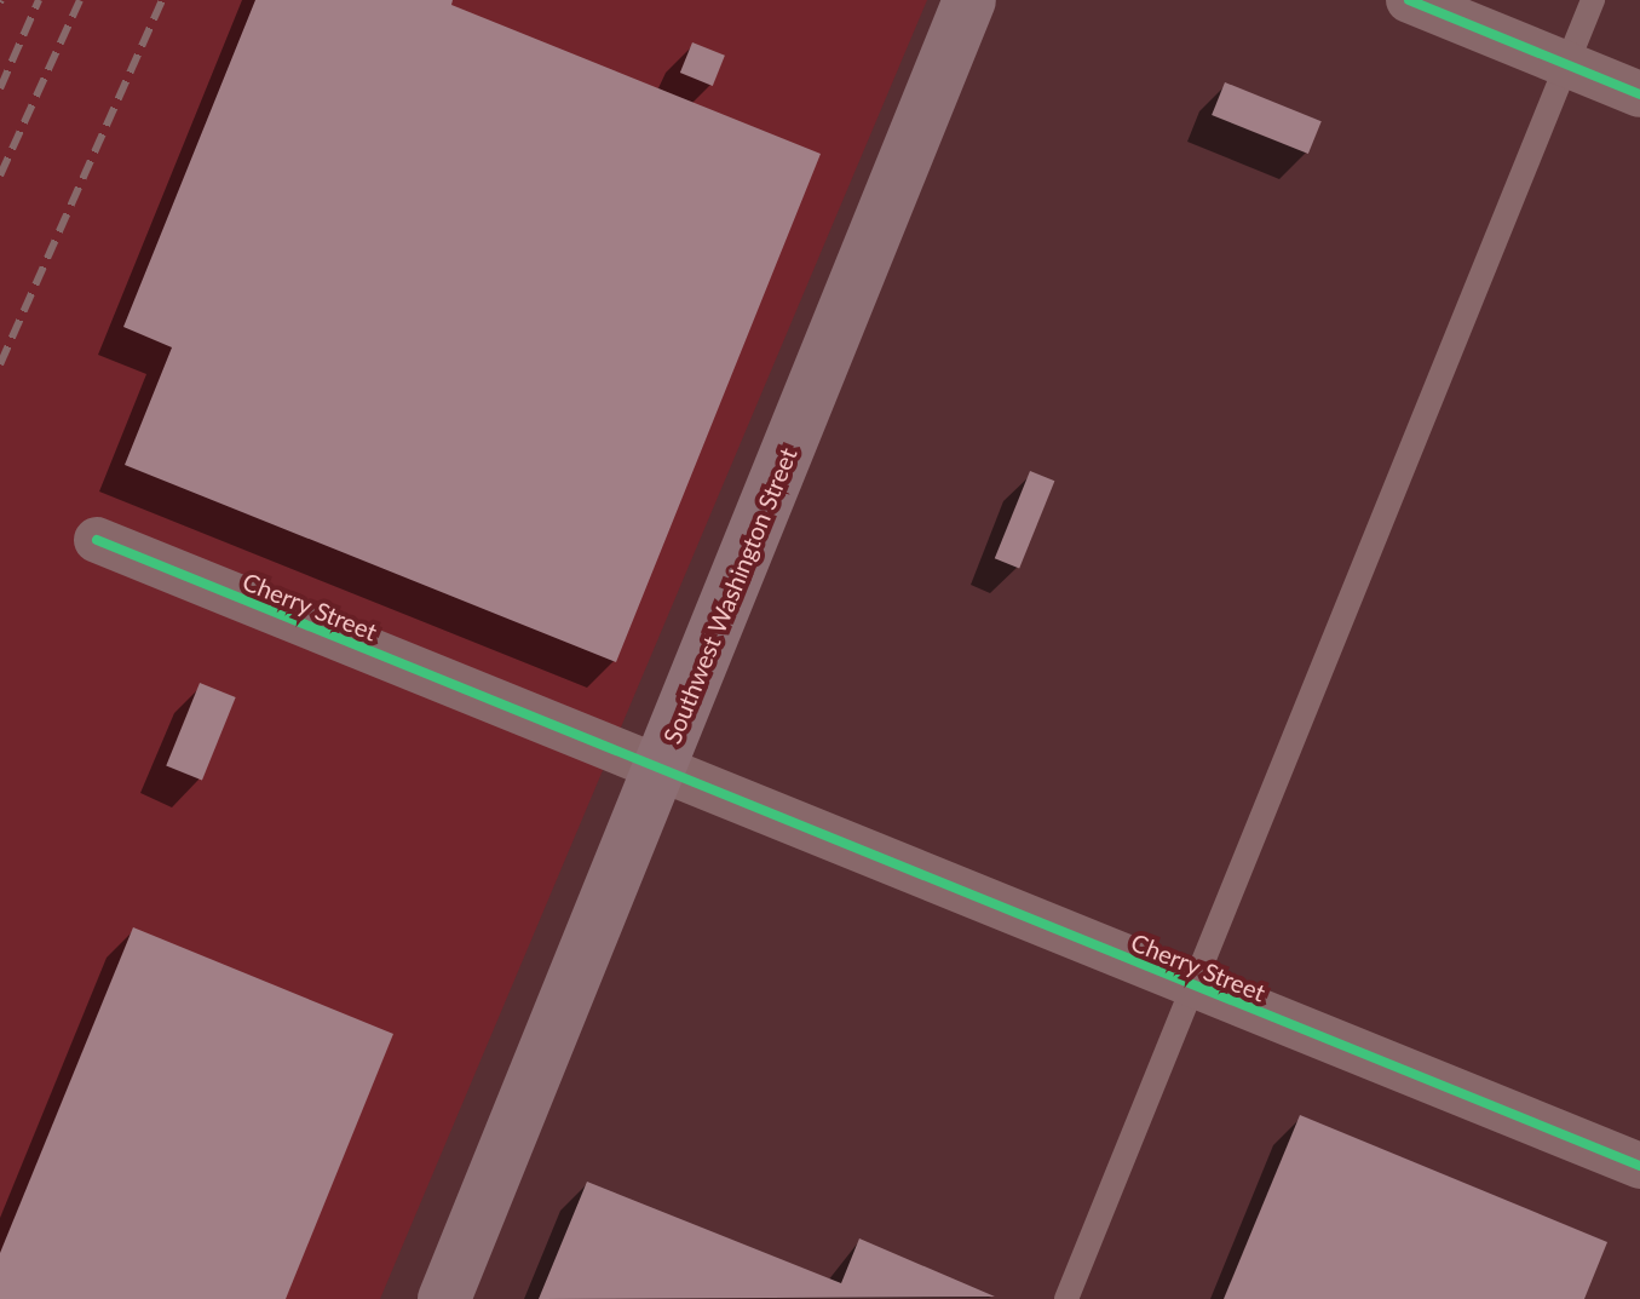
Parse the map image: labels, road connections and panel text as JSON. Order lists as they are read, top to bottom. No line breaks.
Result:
{"streets":{"main road":["Southwest Washington Street"],"street":["Cherry Street"]},"crossings":[["Southwest Washington Street","Cherry Street"]]}
